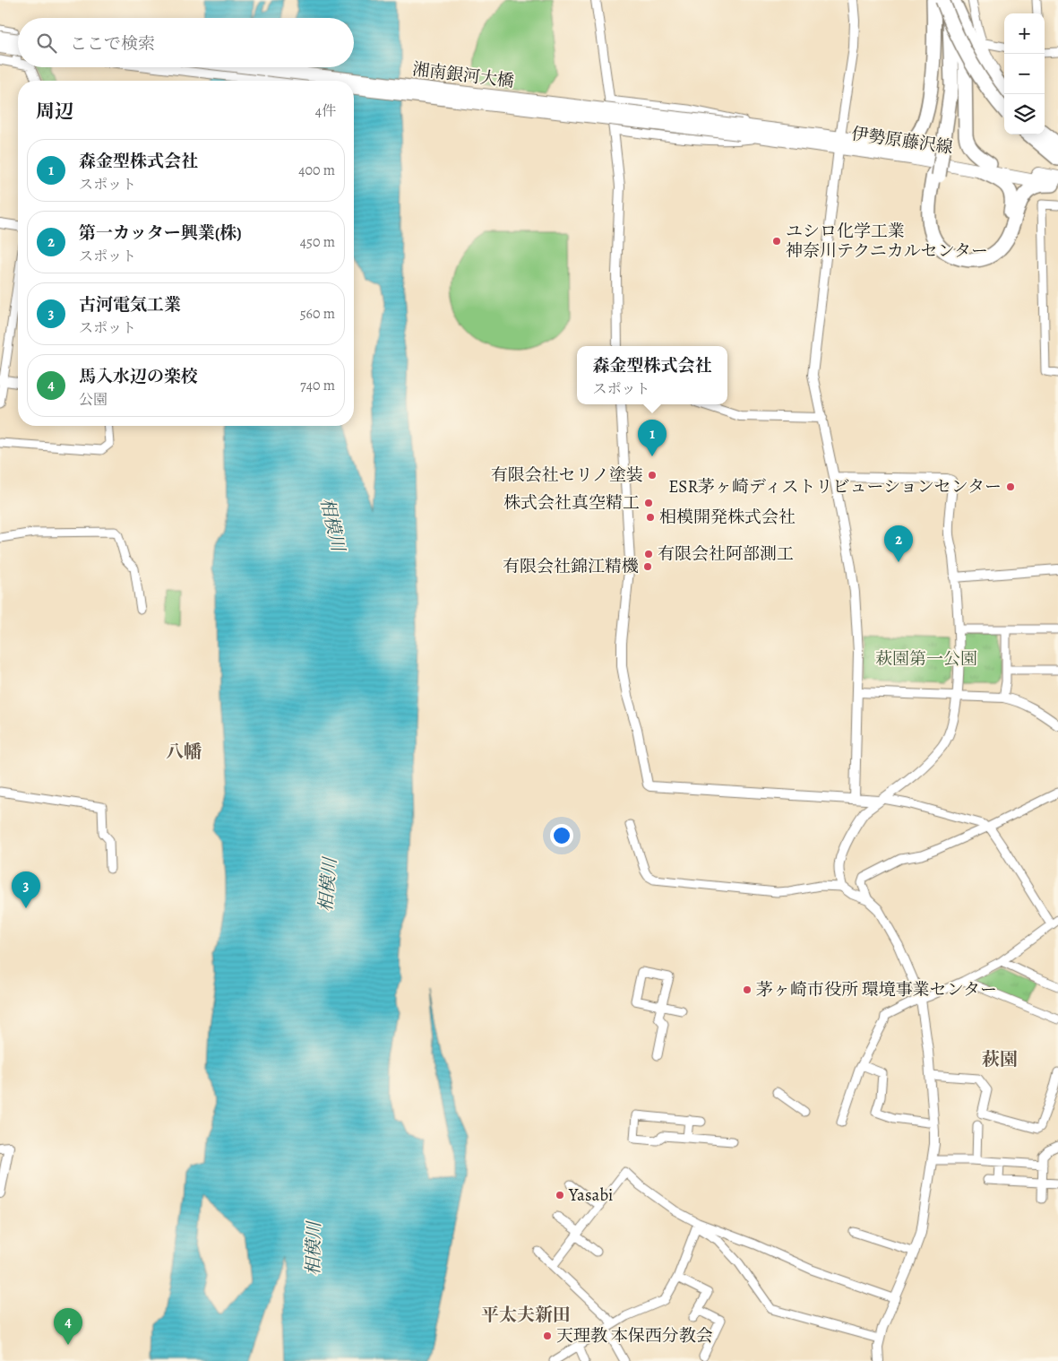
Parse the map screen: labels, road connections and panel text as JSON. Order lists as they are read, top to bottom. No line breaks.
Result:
{"streets":{"main road":["湘南銀河大橋","伊勢原藤沢線"]},"crossings":[["湘南銀河大橋","伊勢原藤沢線"]],"districts":["八幡","萩園","平太夫新田"],"water":["相模川"],"parks":["萩園第一公園"],"places":["ユシロ化学工業 神奈川テクニカルセンター","有限会社セリノ塗装","ESR茅ヶ崎ディストリビューションセンター","株式会社真空精工","相模開発株式会社","有限会社阿部測工","有限会社錦江精機","茅ヶ崎市役所 環境事業センター","Yasabi","天理教 本保西分教会"],"page":{"map_buttons":["+","−"],"search":"ここで検索","heading":["周辺","4件"],"list":[{"mark":"1","name":"森金型株式会社","note":"スポット","value":"400 m"},{"mark":"2","name":"第一カッター興業(株)","note":"スポット","value":"450 m"},{"mark":"3","name":"古河電気工業","note":"スポット","value":"560 m"},{"mark":"4","name":"馬入水辺の楽校","note":"公園","value":"740 m"}],"popup":["森金型株式会社","スポット"],"pins":["1","2","3","4"]}}
